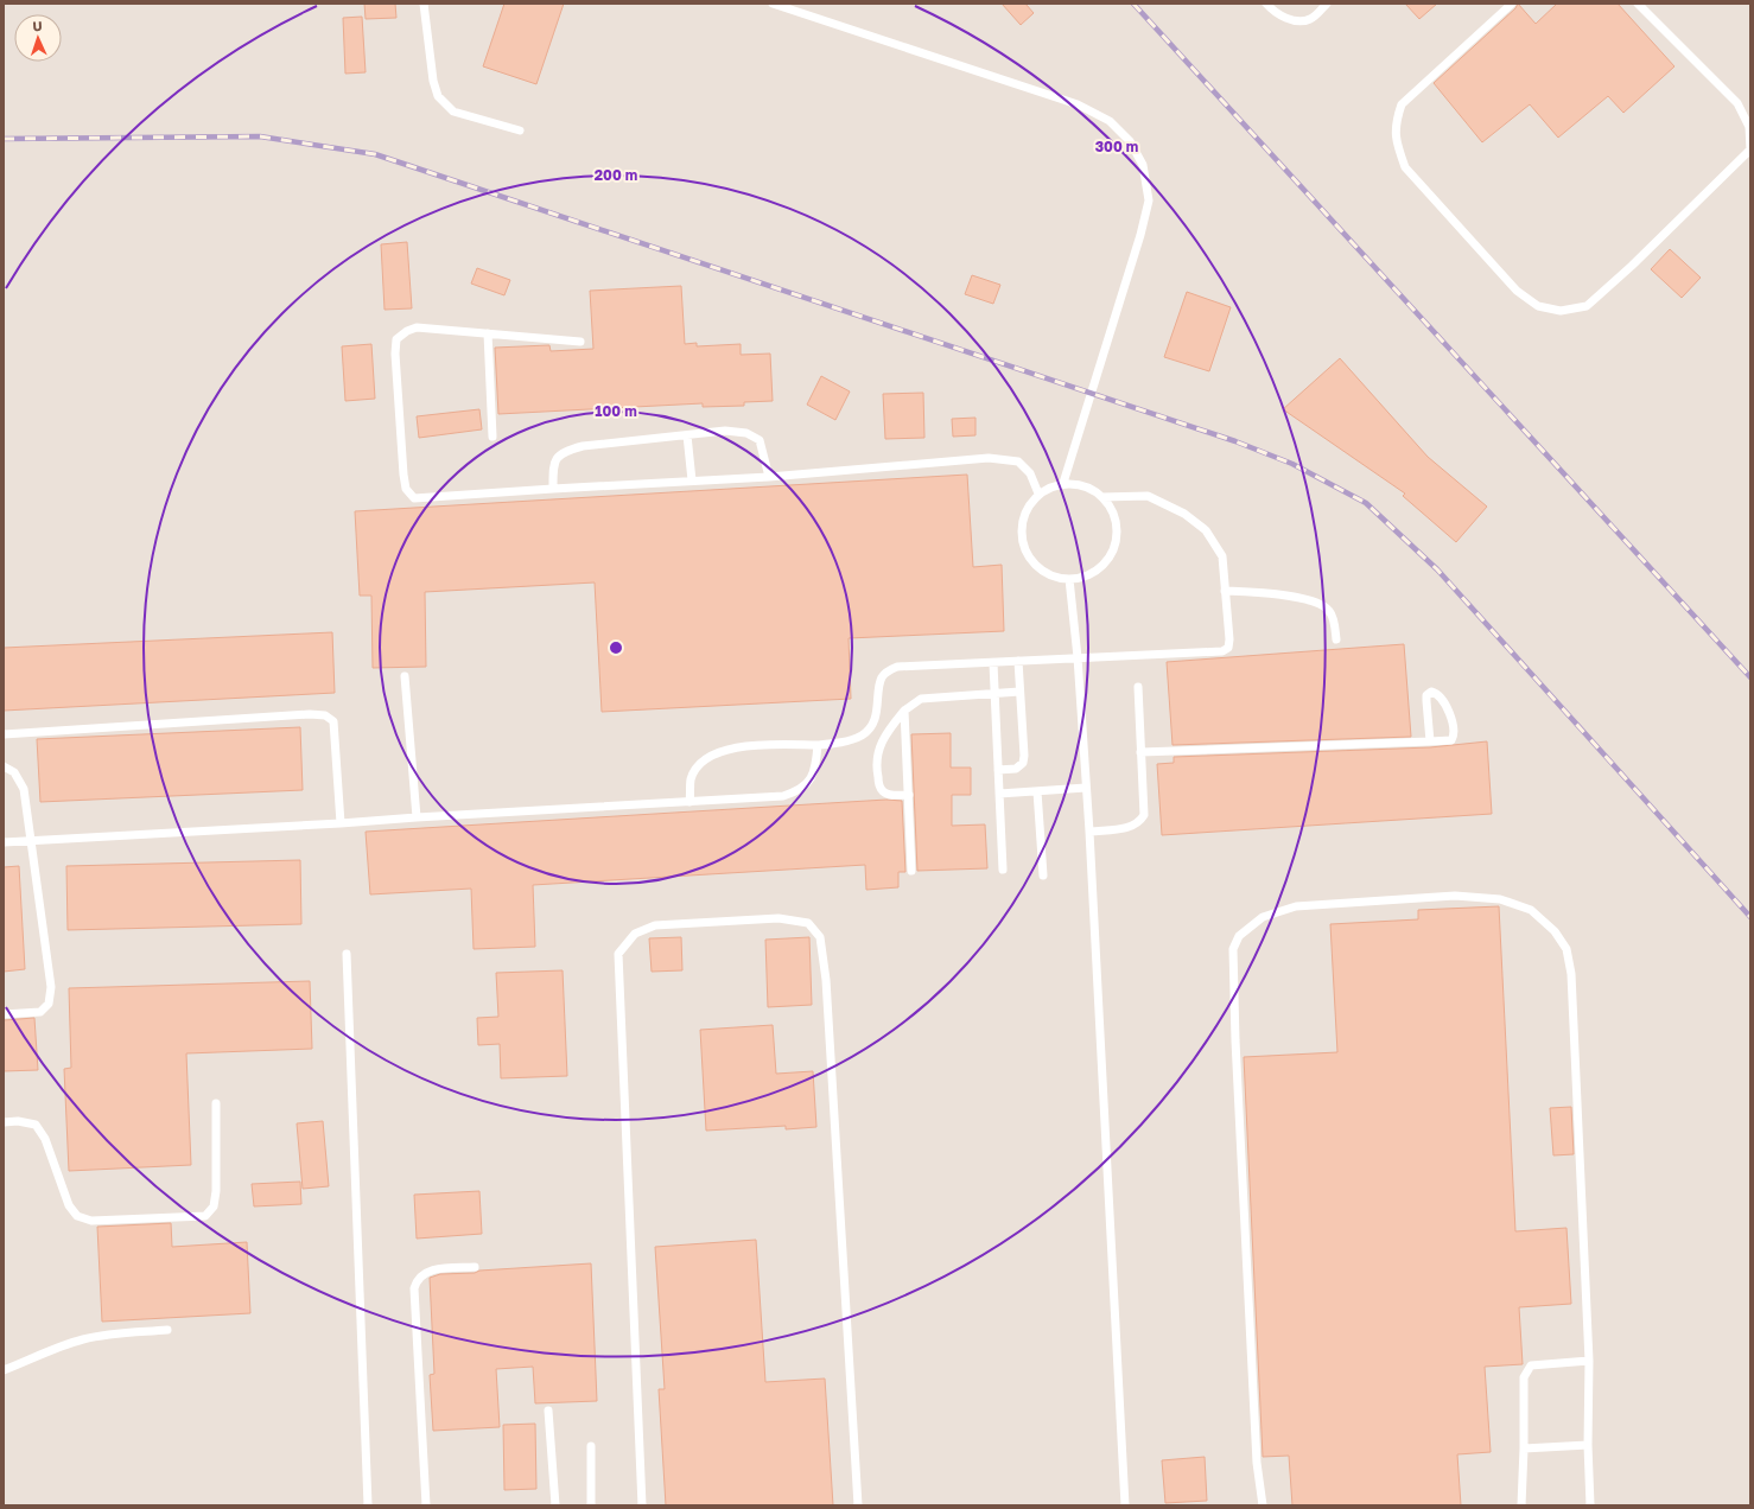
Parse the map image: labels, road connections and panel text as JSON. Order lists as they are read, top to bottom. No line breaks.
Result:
{"north":"top","rings":["300 m","200 m","100 m"]}
